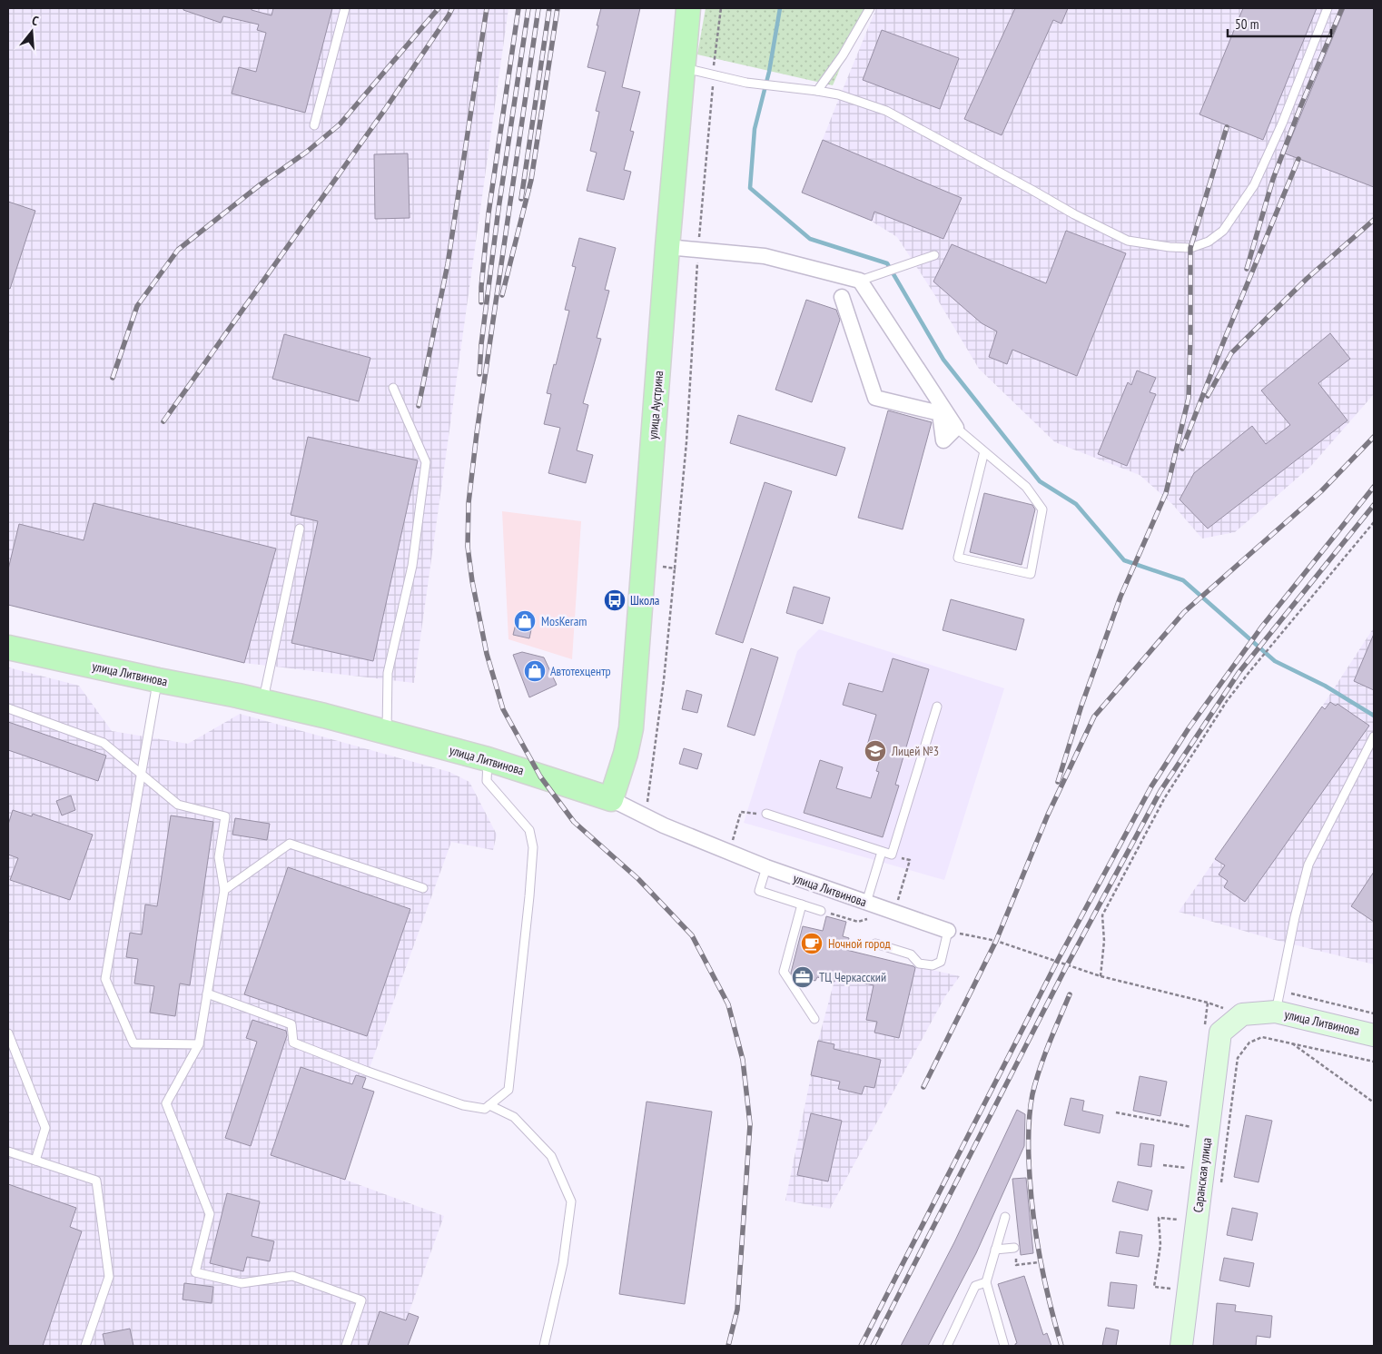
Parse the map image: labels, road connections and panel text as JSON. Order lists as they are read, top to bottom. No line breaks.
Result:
{"streets":{"main road":["улица Аустрина","улица Литвинова","Саранская улица"]},"crossings":[["улица Аустрина","улица Литвинова"],["улица Литвинова","Саранская улица"]],"places":{"bus stop":["Школа"],"shop":["MosKeram","Автотехцентр"],"school or university":["Лицей №3"],"cafe":["Ночной город"],"office":["ТЦ Черкасский"]},"scale_bar":"50 m","north":"top"}
